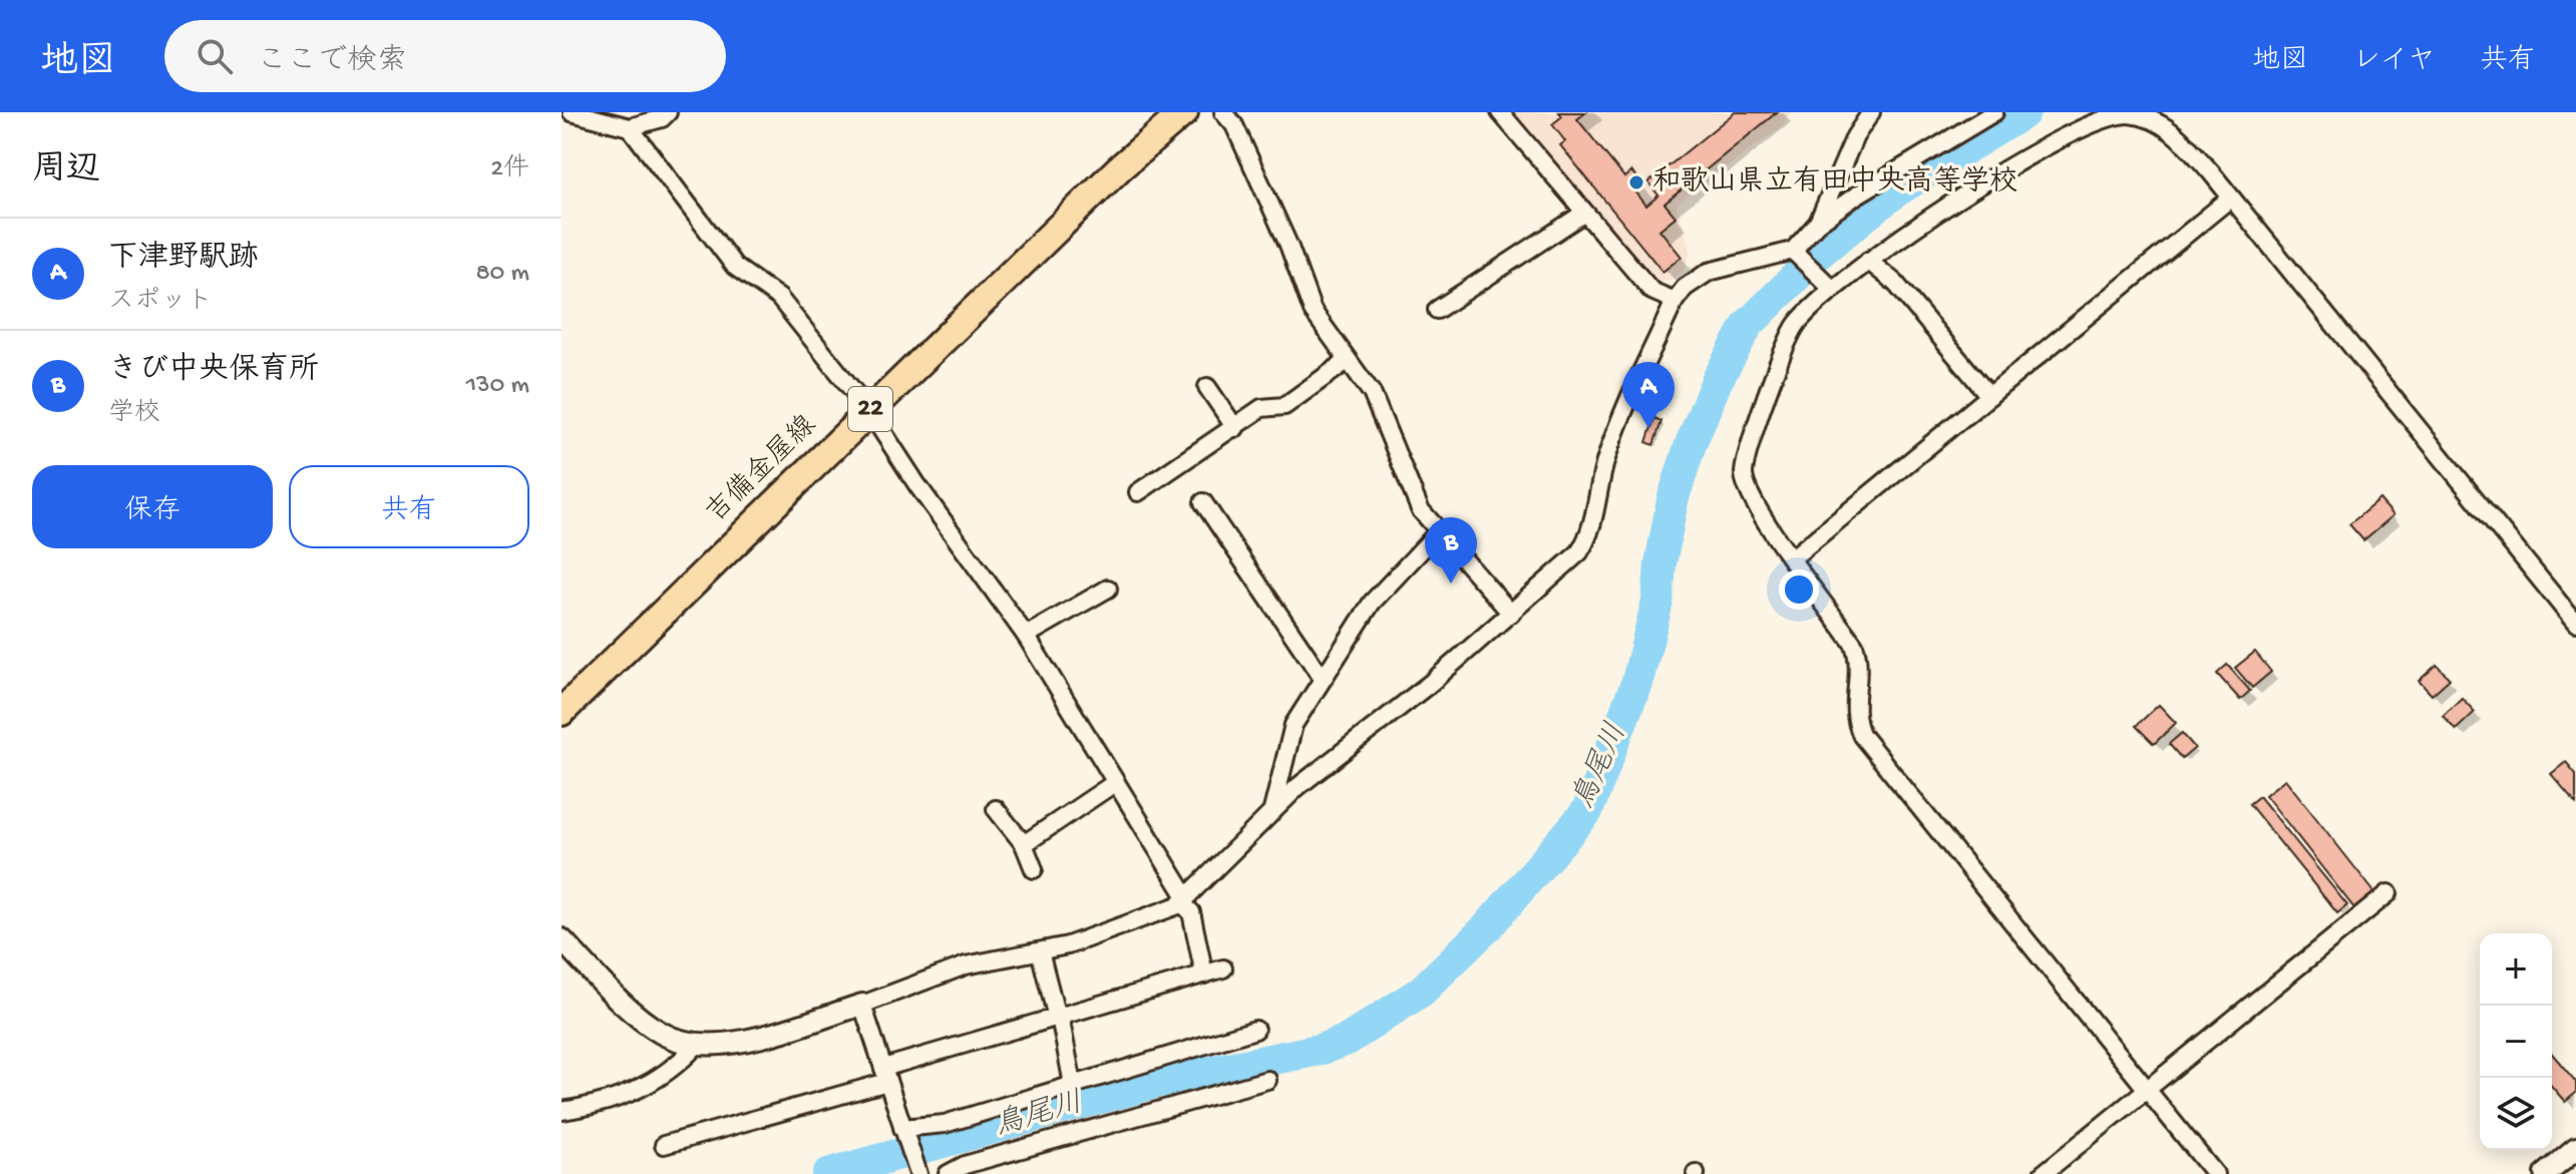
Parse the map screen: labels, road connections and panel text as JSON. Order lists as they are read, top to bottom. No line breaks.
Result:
{"streets":{"main road":["22","吉備金屋線"]},"water":["鳥尾川"],"places":["和歌山県立有田中央高等学校"],"page":{"header":"地図","search":"ここで検索","nav":["地図","レイヤ","共有"],"heading":["周辺","2件"],"list":[{"mark":"A","name":"下津野駅跡","note":"スポット","value":"80 m"},{"mark":"B","name":"きび中央保育所","note":"学校","value":"130 m"}],"pins":["A","B"],"buttons":["保存","共有"],"map_buttons":["+","−"]}}
